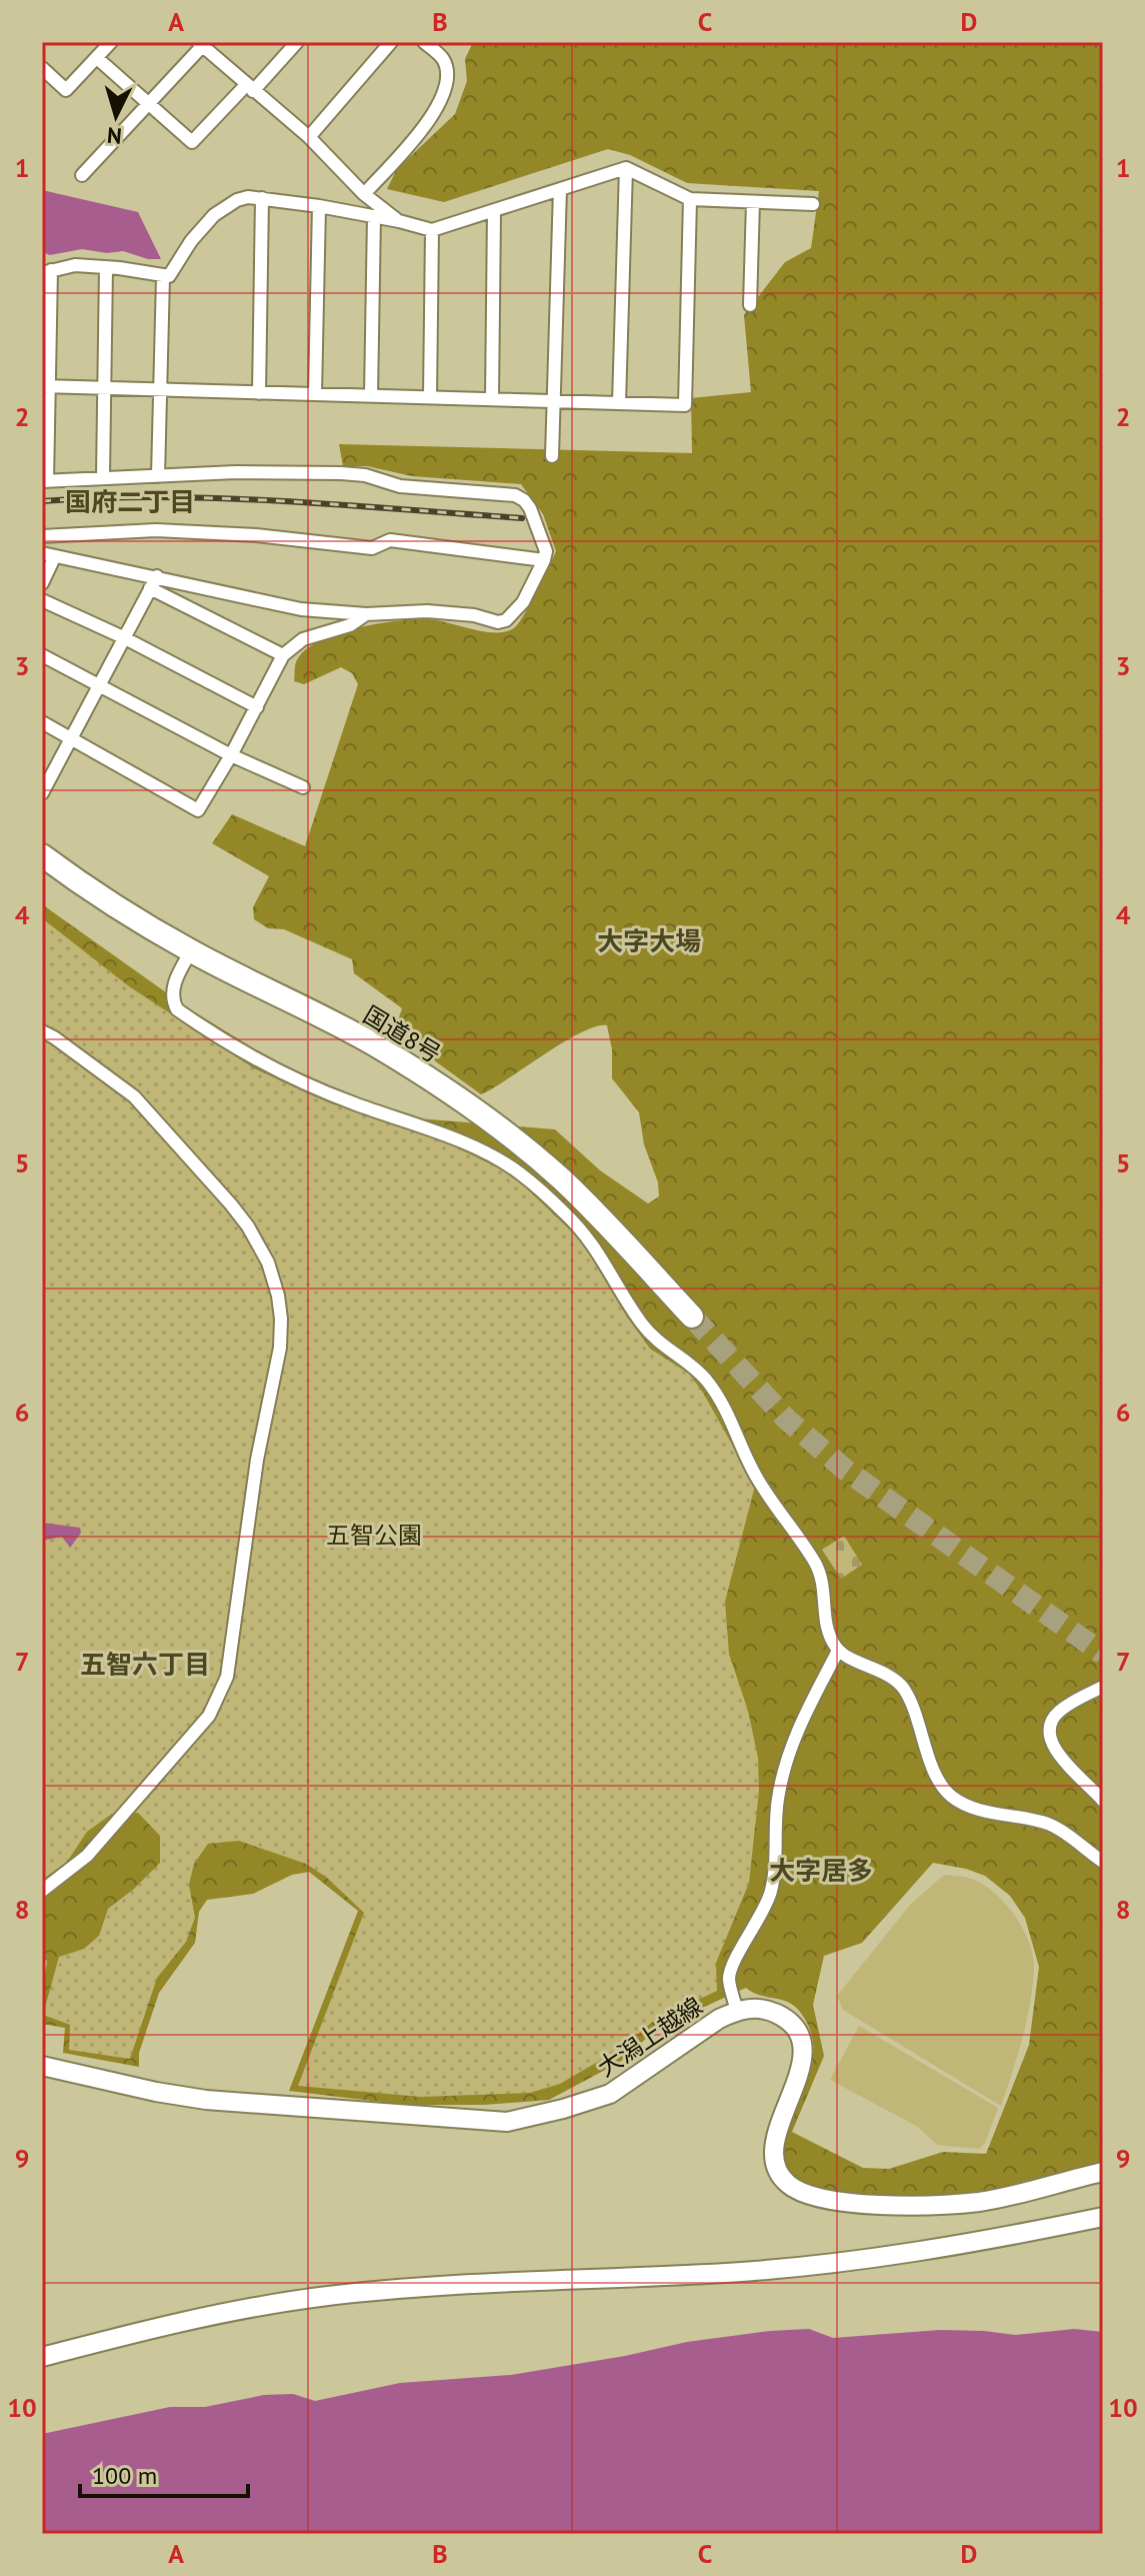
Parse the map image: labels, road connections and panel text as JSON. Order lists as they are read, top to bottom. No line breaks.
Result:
{"streets":{"highway":["国道8号"],"main road":["大潟上越線"]},"districts":["国府二丁目","大字大場","五智六丁目","大字居多"],"parks":["五智公園"],"scale_bar":"100 m","north":"bottom","grid":{"columns":["A","B","C","D"],"rows":["1","2","3","4","5","6","7","8","9","10"]}}
